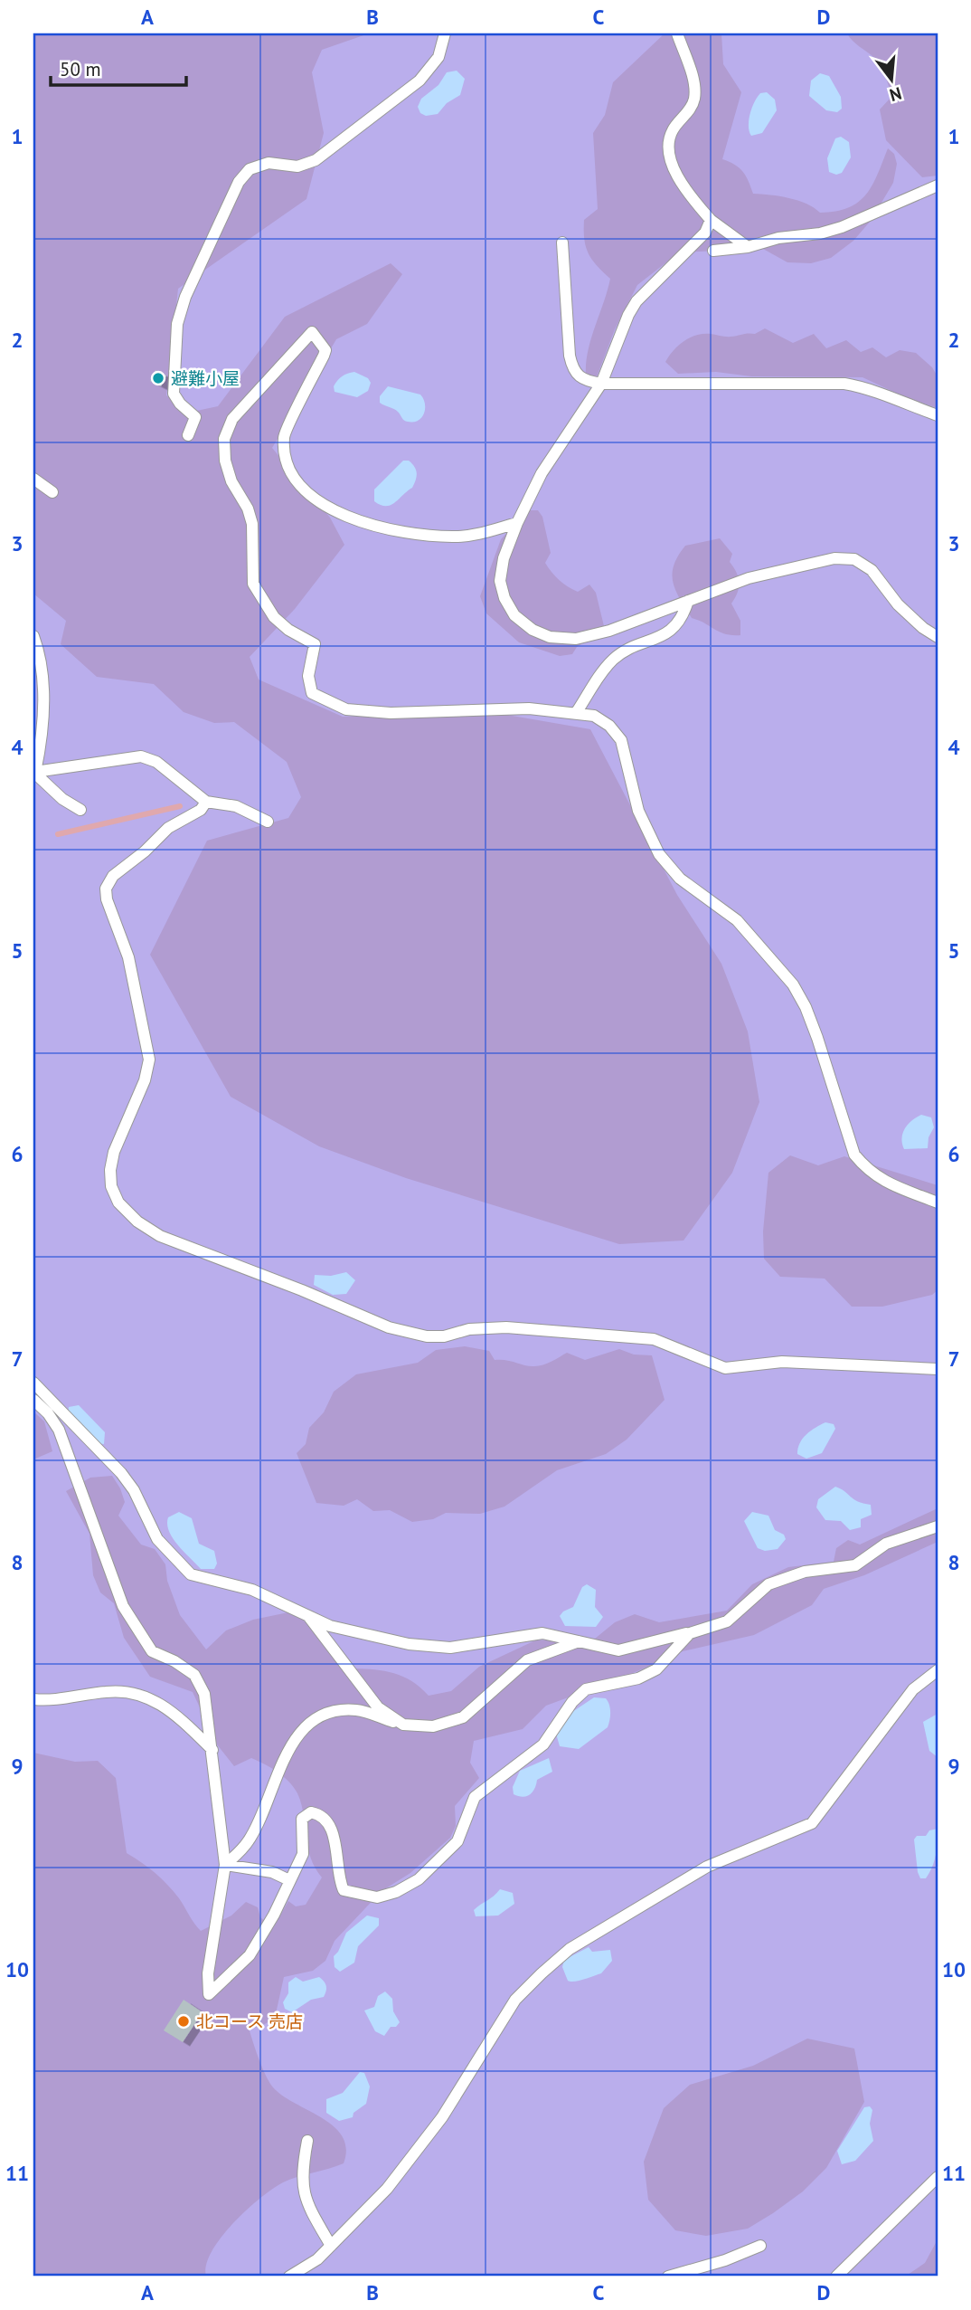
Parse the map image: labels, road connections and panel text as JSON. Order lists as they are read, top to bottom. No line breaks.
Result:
{"places":["避難小屋","北コース 売店"],"scale_bar":"50 m","north":"bottom","grid":{"columns":["A","B","C","D"],"rows":["1","2","3","4","5","6","7","8","9","10","11"]}}
